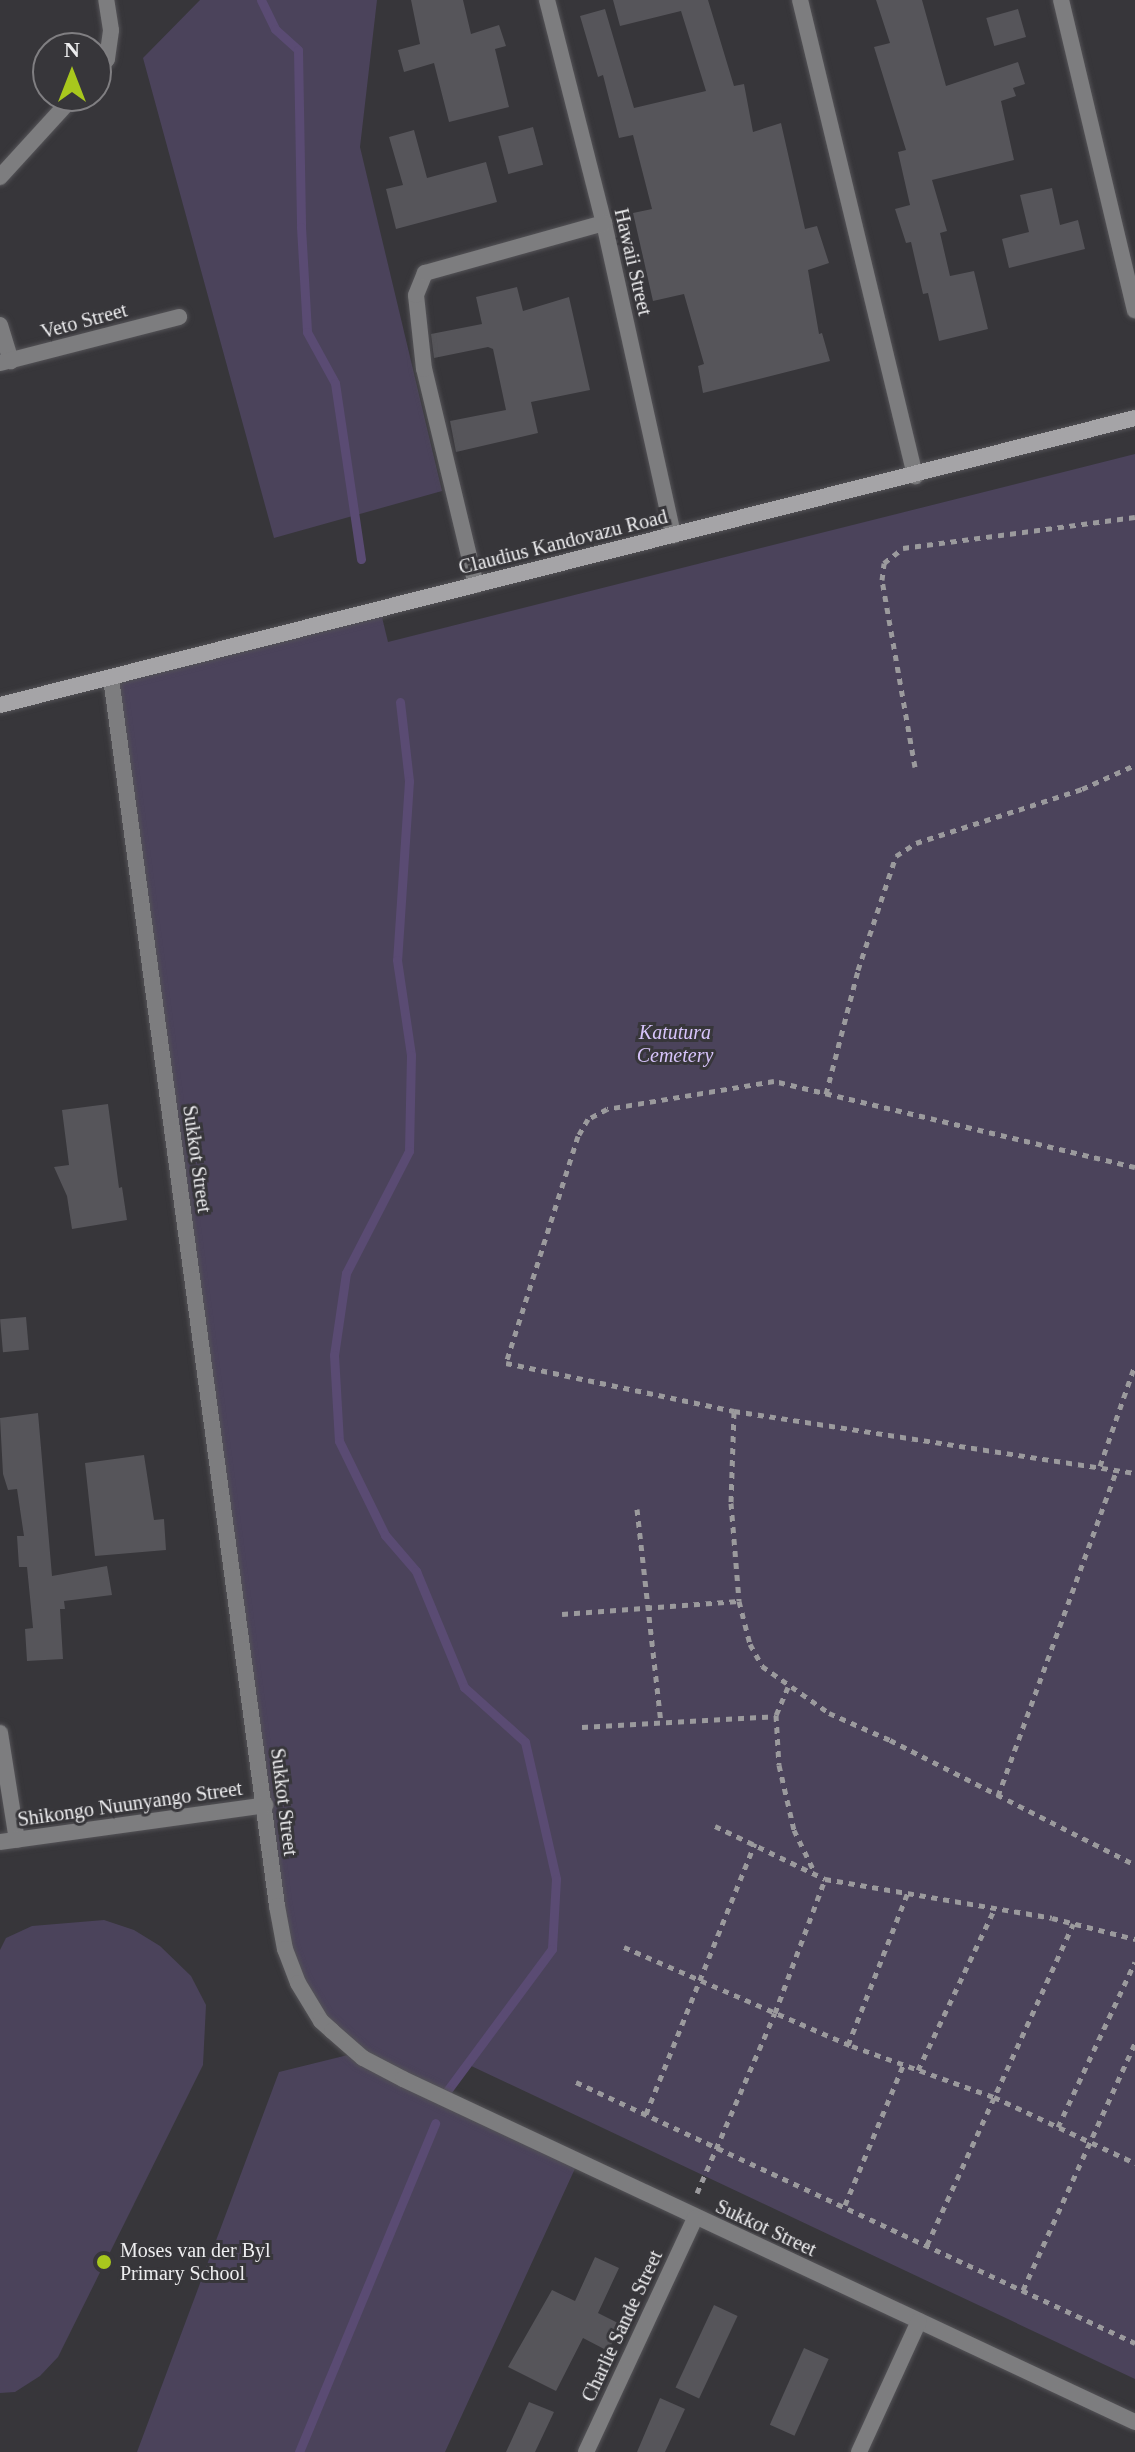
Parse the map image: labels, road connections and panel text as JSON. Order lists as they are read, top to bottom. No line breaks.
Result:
{"streets":{"street":["Hawaii Street","Veto Street","Claudius Kandovazu Road","Sukkot Street","Shikongo Nuunyango Street","Charlie Sande Street"]},"crossings":[["Hawaii Street","Claudius Kandovazu Road"],["Claudius Kandovazu Road","Sukkot Street"],["Sukkot Street","Shikongo Nuunyango Street"],["Sukkot Street","Charlie Sande Street"]],"parks":["Katutura Cemetery"],"places":["Moses van der Byl Primary School"],"north":"top"}
